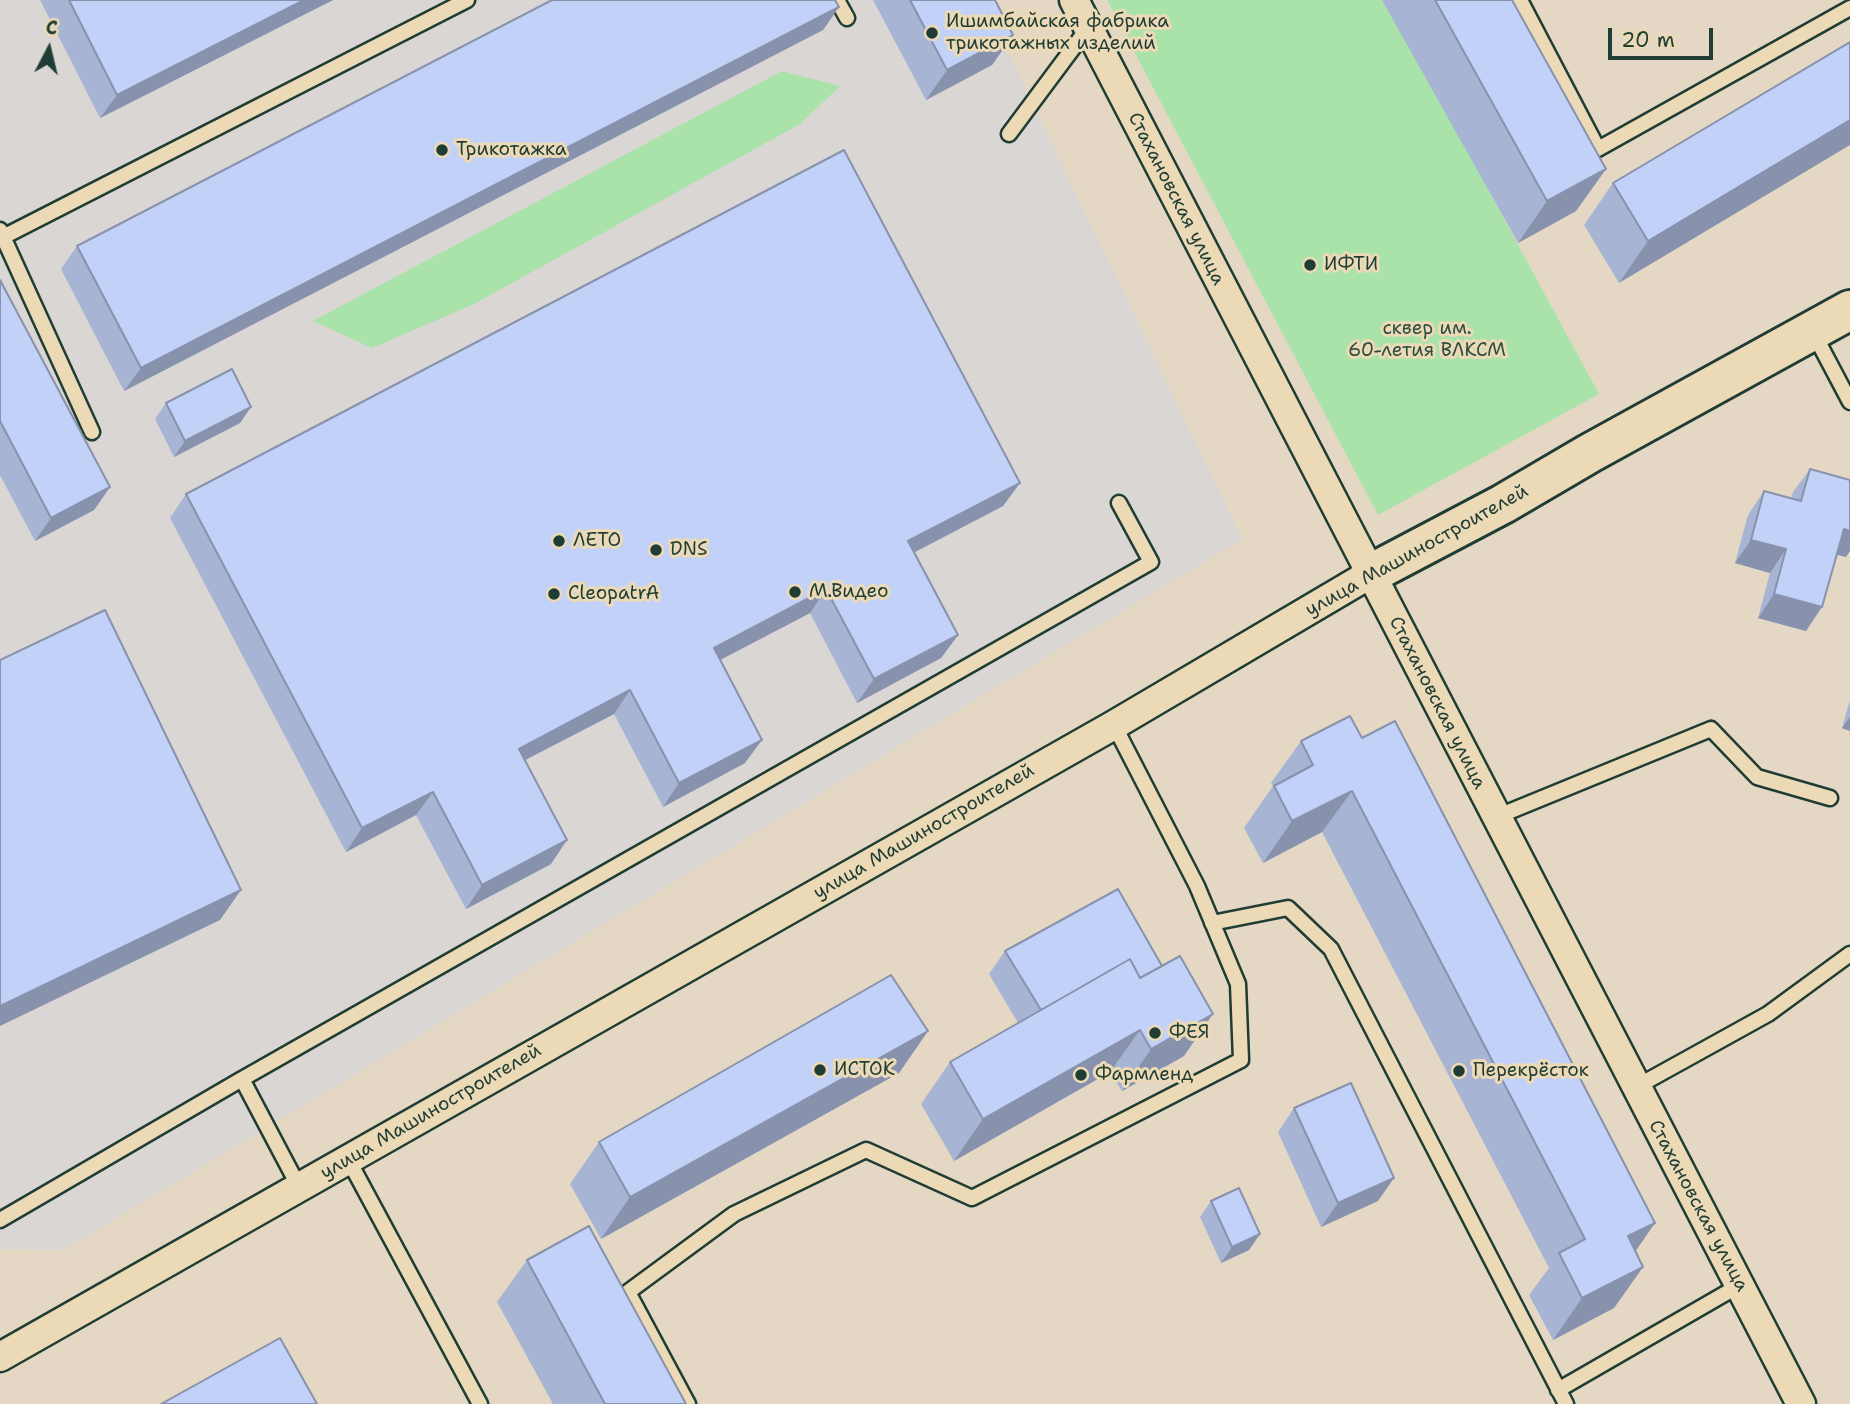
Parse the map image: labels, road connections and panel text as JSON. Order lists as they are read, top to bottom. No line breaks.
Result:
{"streets":{"street":["Стахановская улица","улица Машиностроителей"]},"crossings":[["Стахановская улица","улица Машиностроителей"]],"parks":["сквер им. 60-летия ВЛКСМ"],"places":["Ишимбайская фабрика трикотажных изделий","Трикотажка","ИФТИ","ЛЕТО","DNS","М.Видео","CleopatrA","ФЕЯ","ИСТОК","Перекрёсток","Фармленд"],"scale_bar":"20 m","north":"top"}
